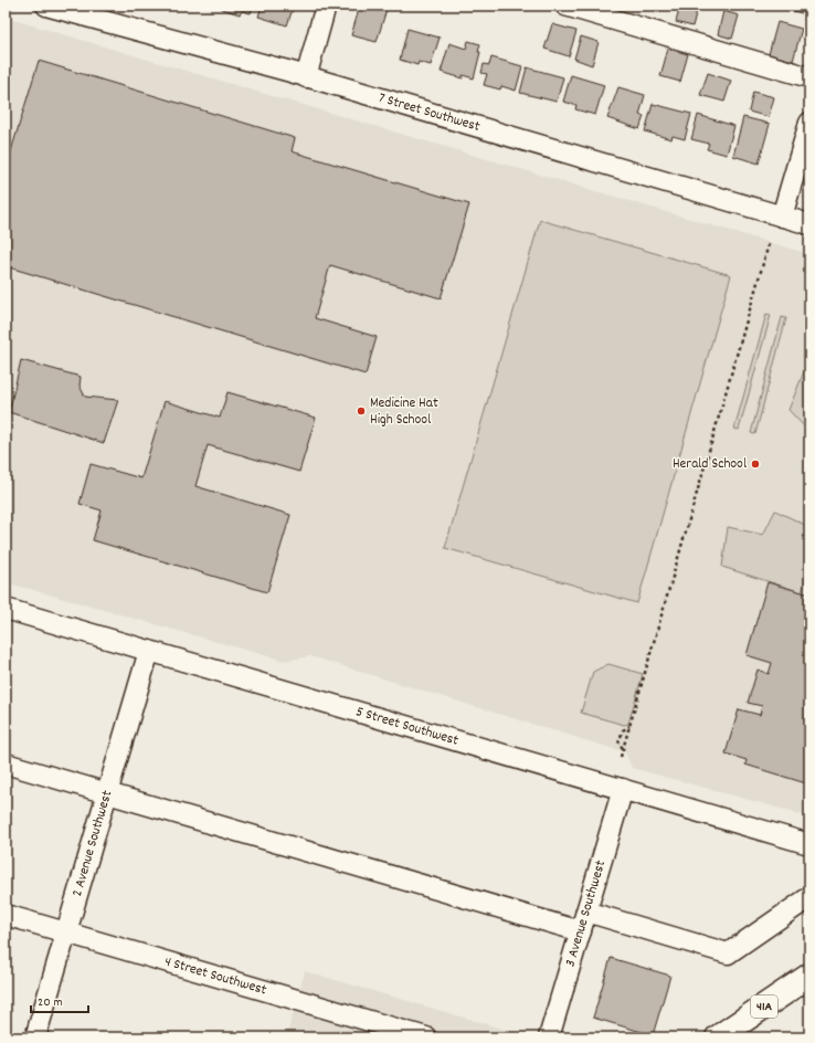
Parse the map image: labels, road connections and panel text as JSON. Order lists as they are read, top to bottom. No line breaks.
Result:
{"streets":{"main road":["41A"],"street":["7 Street Southwest","5 Street Southwest","2 Avenue Southwest","3 Avenue Southwest","4 Street Southwest"]},"crossings":[["5 Street Southwest","2 Avenue Southwest"],["5 Street Southwest","3 Avenue Southwest"],["2 Avenue Southwest","4 Street Southwest"]],"places":["Medicine Hat High School","Herald School"],"scale_bar":"20 m"}
